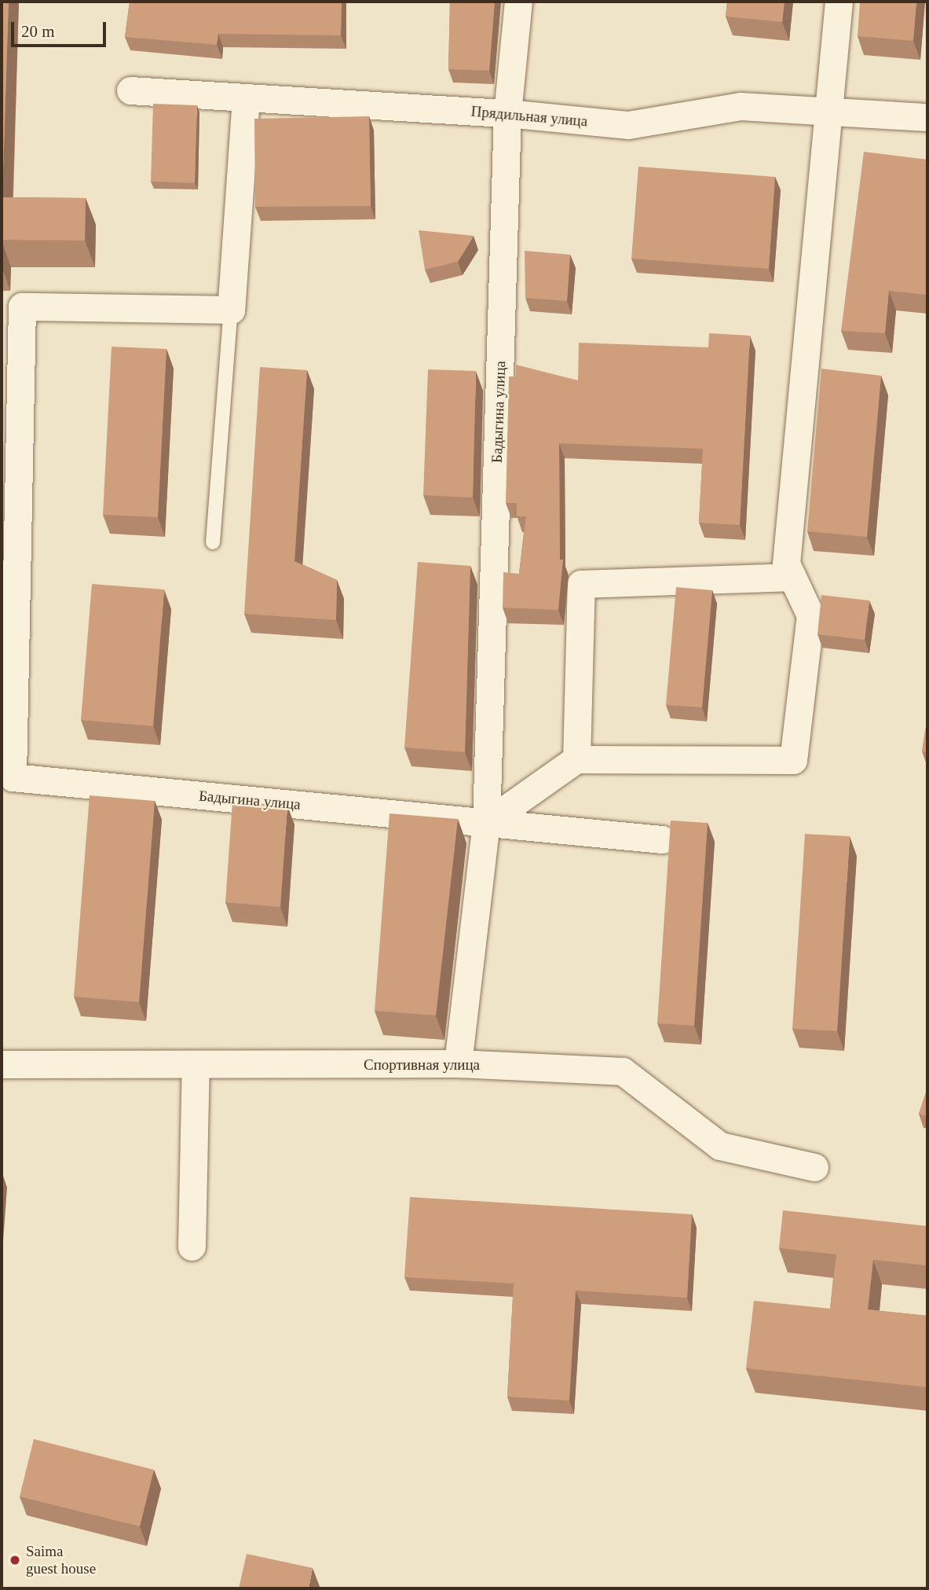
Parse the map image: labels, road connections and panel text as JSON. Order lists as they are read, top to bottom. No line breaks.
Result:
{"streets":{"street":["Прядильная улица","Бадыгина улица","Спортивная улица"]},"crossings":[["Прядильная улица","Бадыгина улица"],["Бадыгина улица","Спортивная улица"]],"places":["Saima guest house"],"scale_bar":"20 m"}
